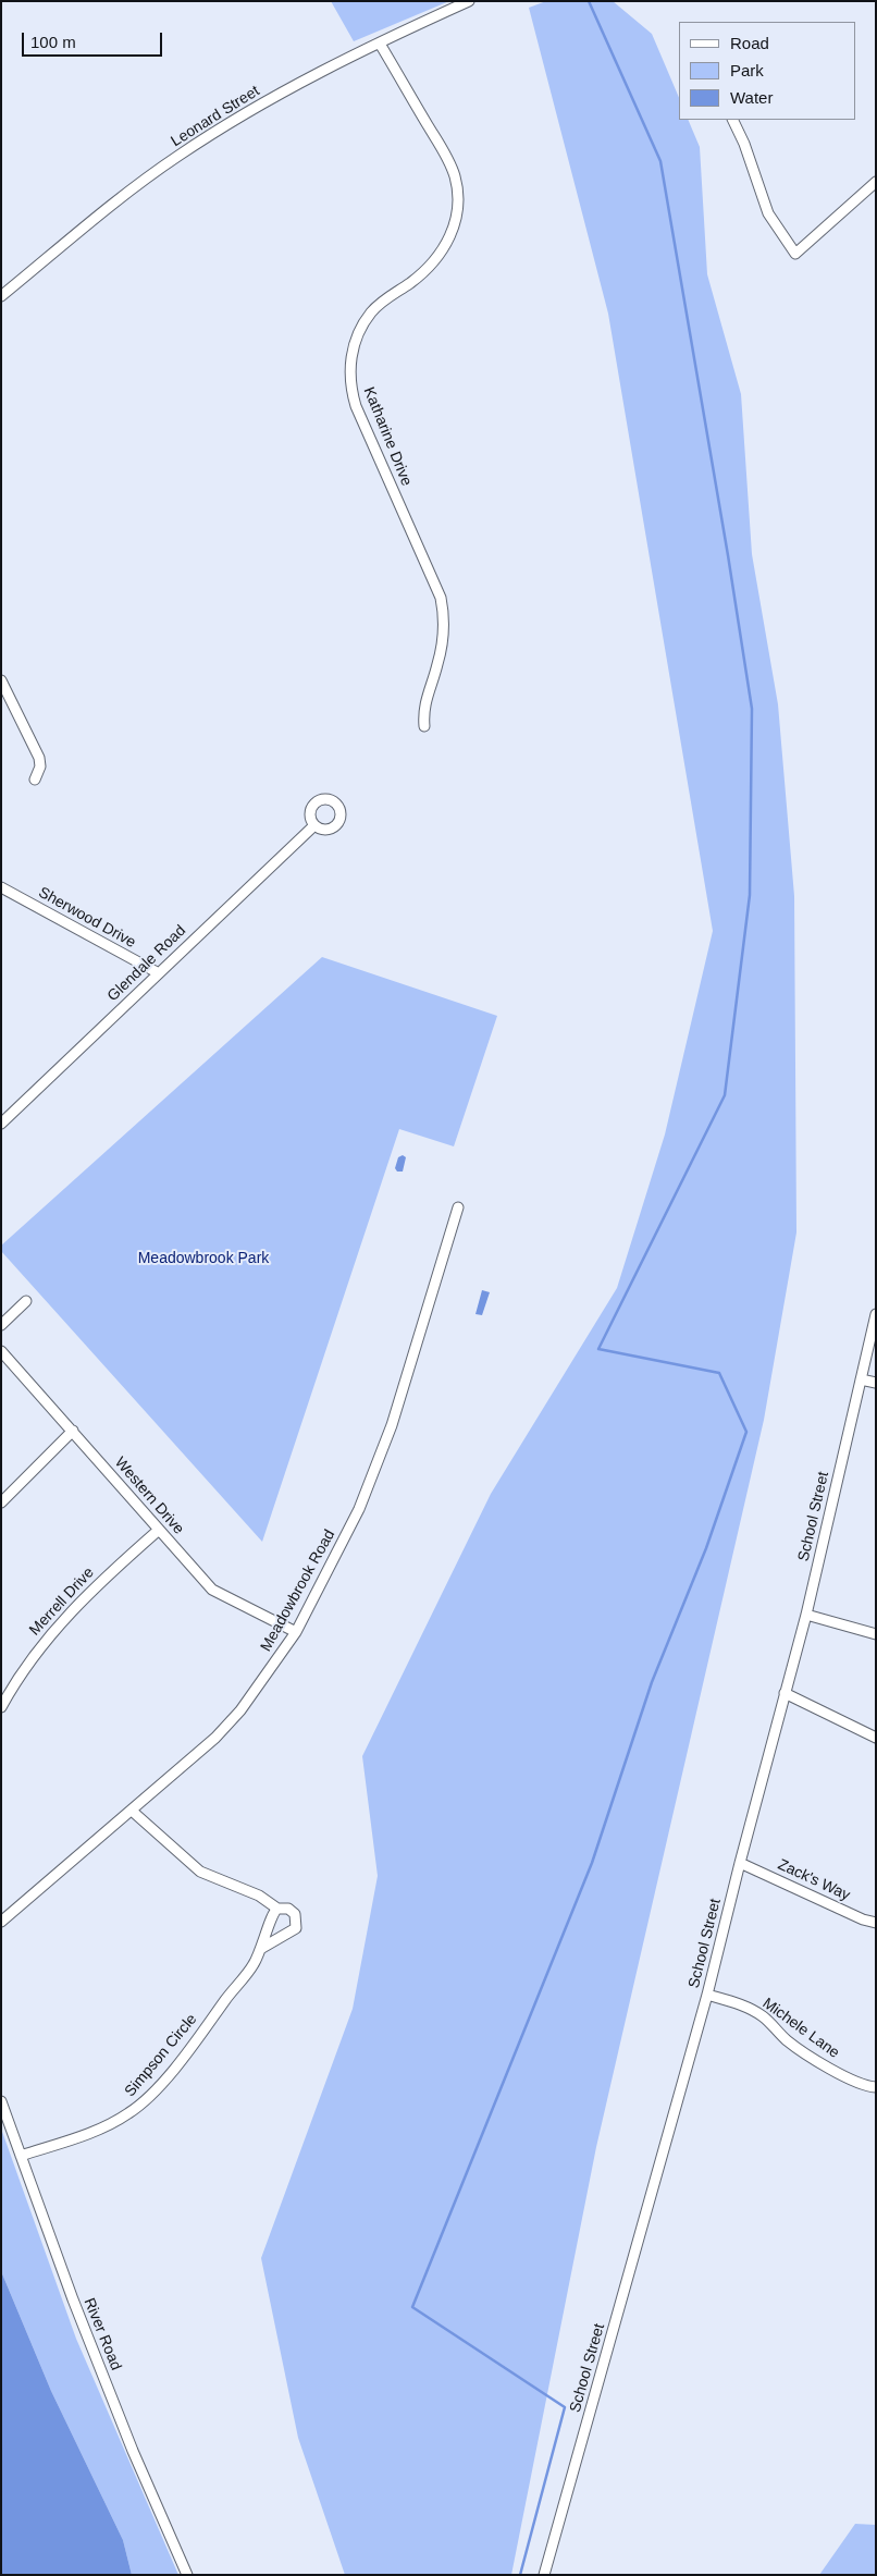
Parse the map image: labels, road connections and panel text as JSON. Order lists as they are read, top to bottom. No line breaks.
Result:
{"streets":{"street":["Leonard Street","Katharine Drive","Sherwood Drive","Glendale Road","Western Drive","School Street","Meadowbrook Road","Merrell Drive","Zack's Way","Michele Lane","Simpson Circle","River Road"]},"crossings":[["Leonard Street","Katharine Drive"],["Sherwood Drive","Glendale Road"],["Western Drive","Meadowbrook Road"],["Western Drive","Merrell Drive"],["School Street","Zack's Way"],["School Street","Michele Lane"],["Simpson Circle","River Road"]],"parks":["Meadowbrook Park"],"legend":["Road","Park","Water"],"scale_bar":"100 m"}
